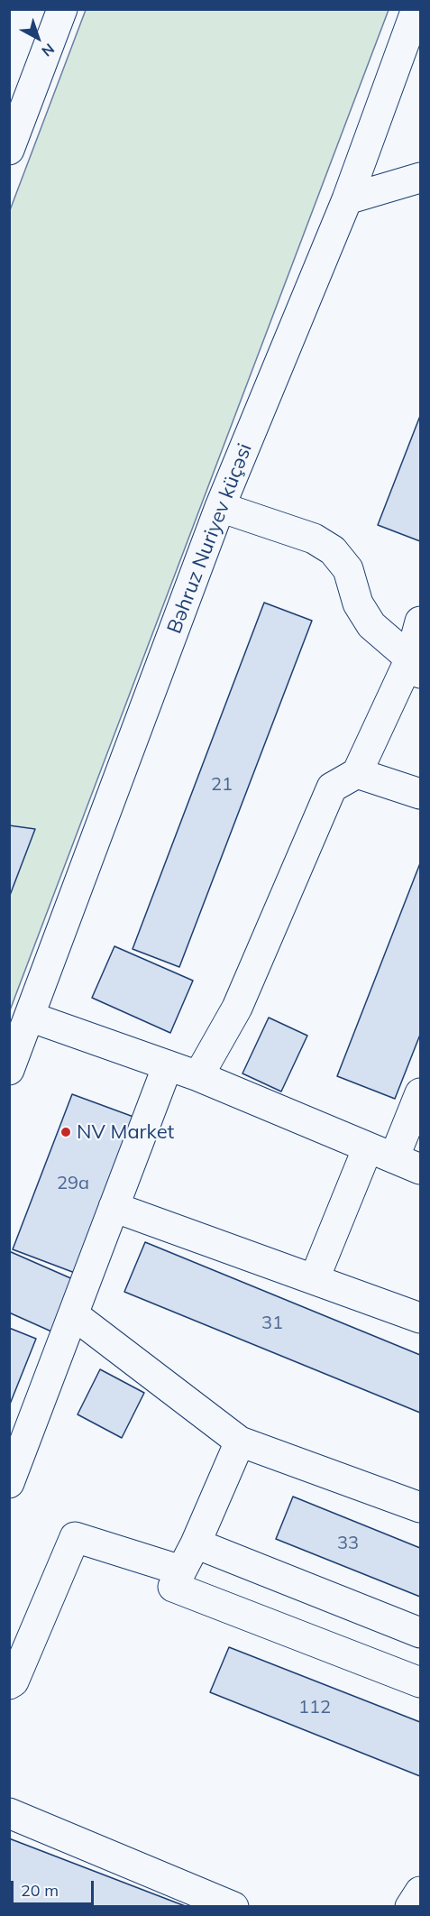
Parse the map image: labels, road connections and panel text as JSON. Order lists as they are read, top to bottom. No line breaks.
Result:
{"streets":{"street":["Bəhruz Nuriyev küçəsi"]},"places":["NV Market"],"house_numbers":["21","29a","31","33","112"],"scale_bar":"20 m","north":"bottom right"}
